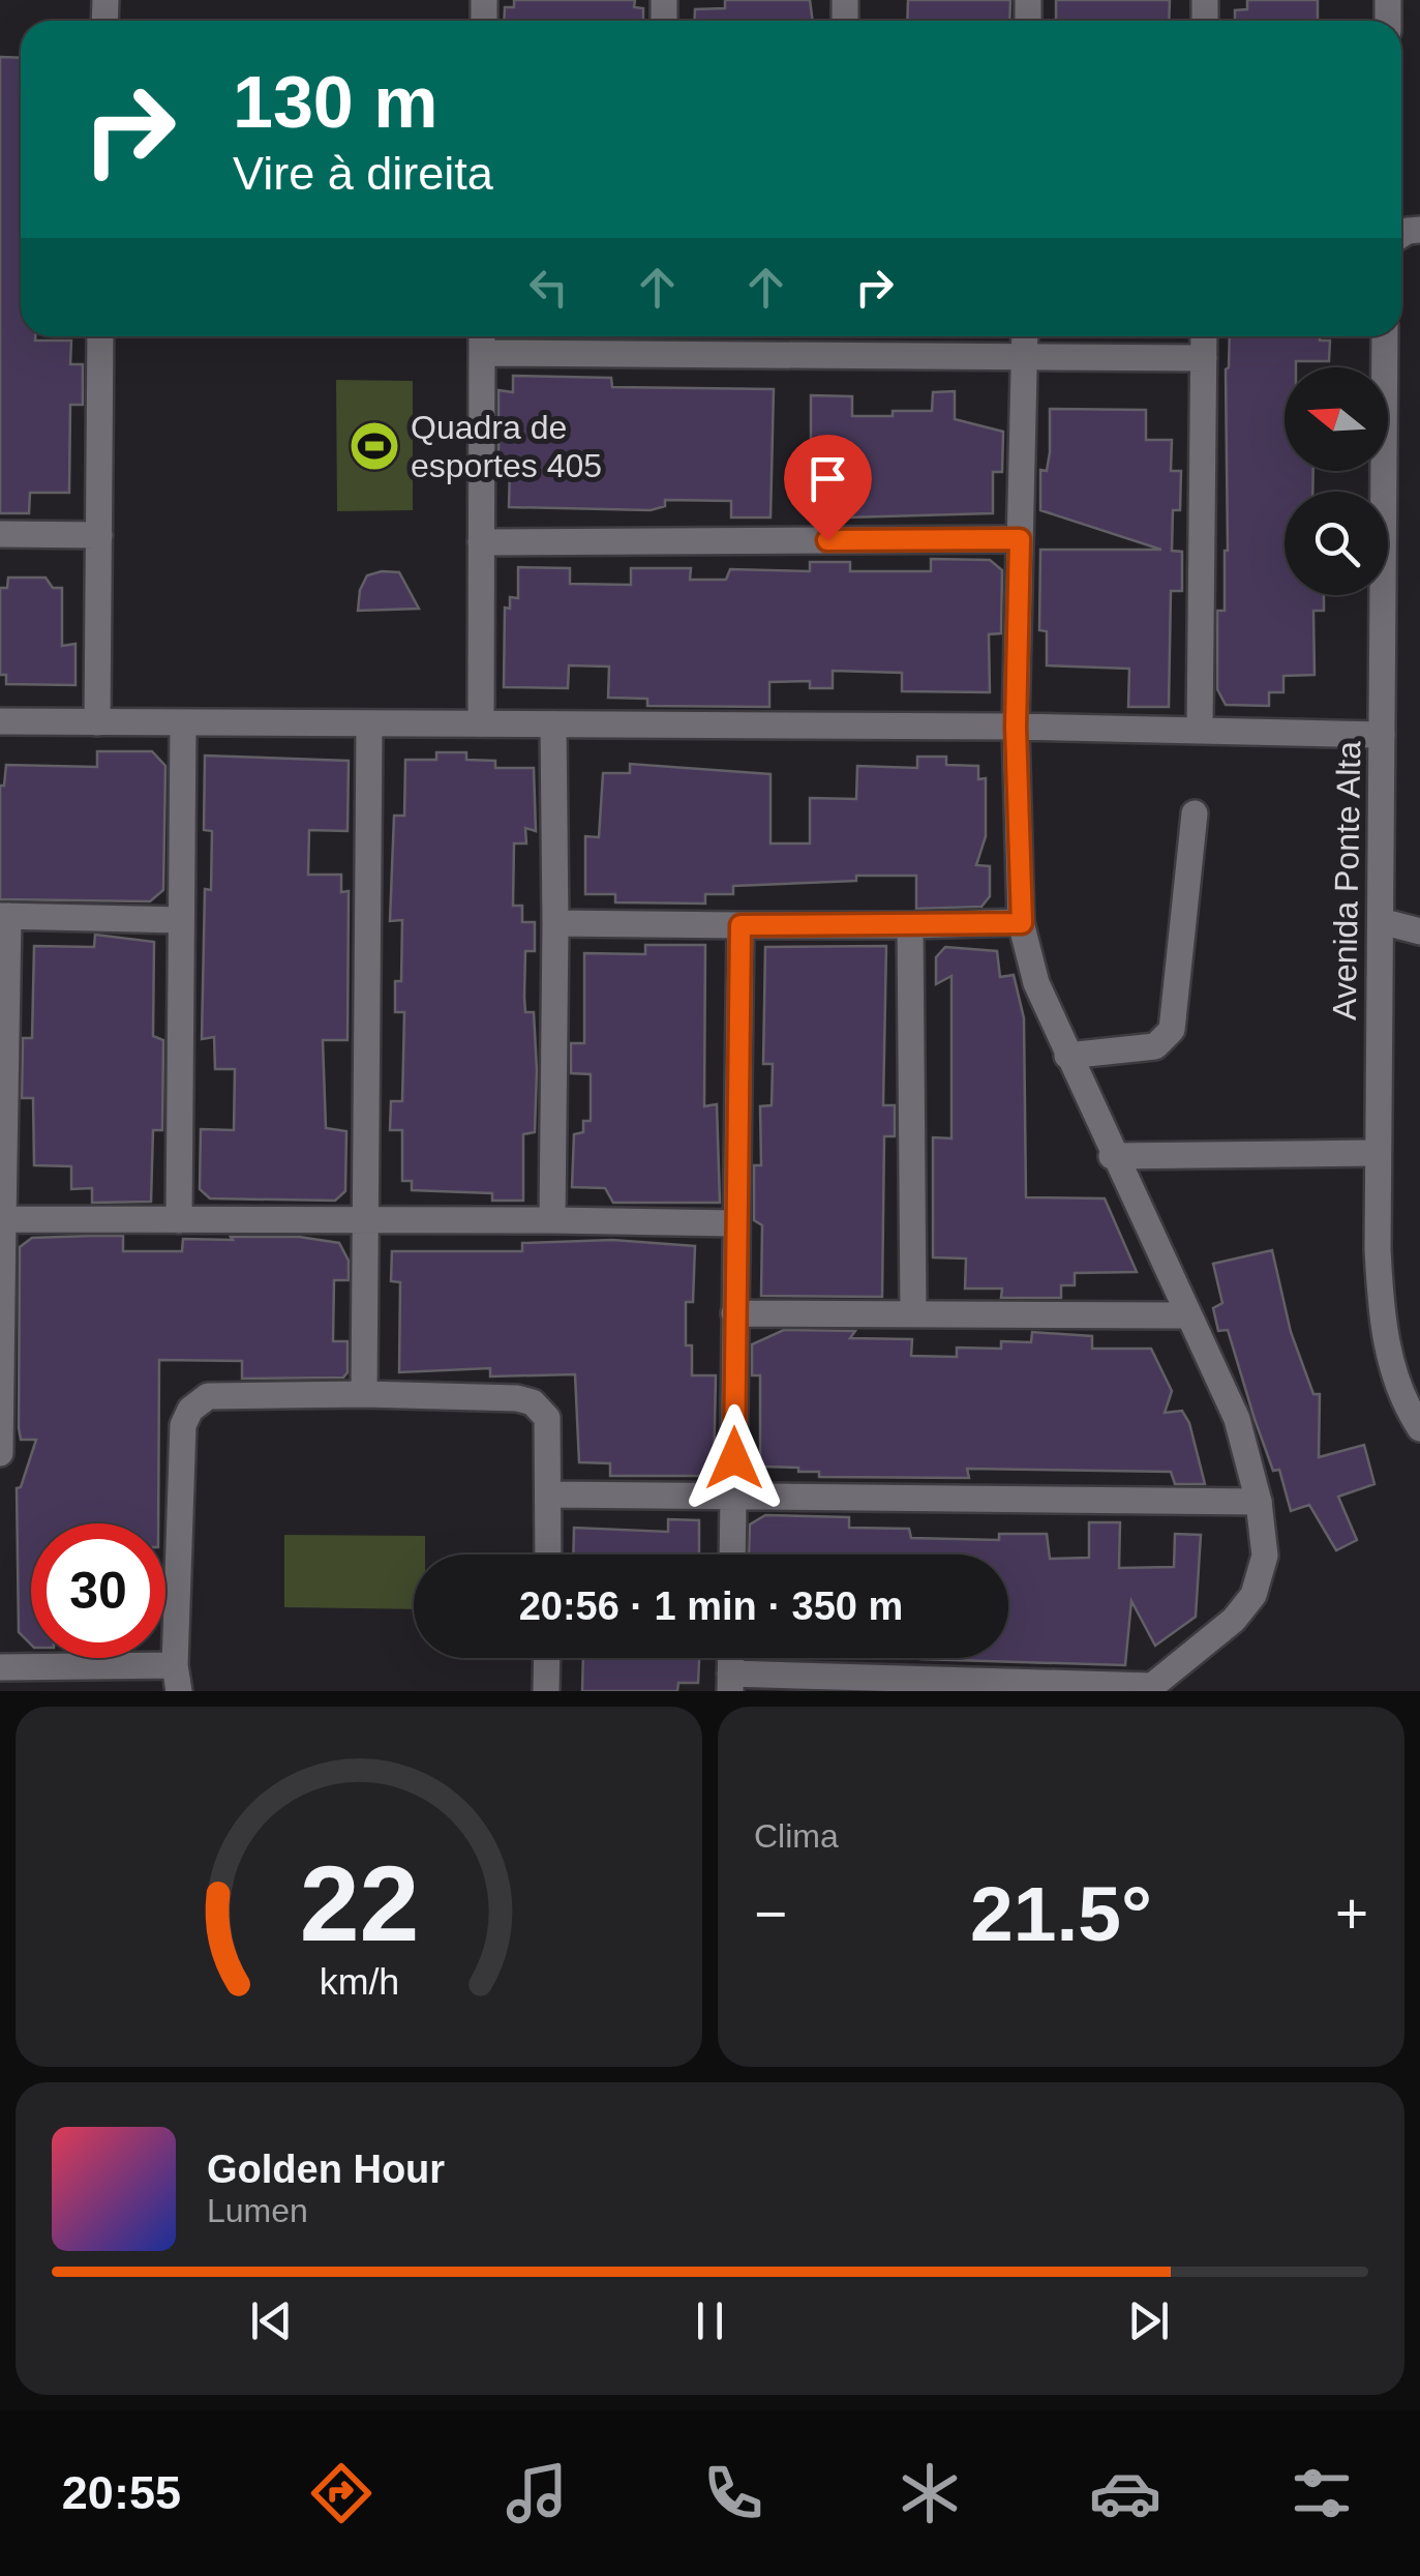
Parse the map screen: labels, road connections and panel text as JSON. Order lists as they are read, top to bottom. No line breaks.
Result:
{"streets":{"street":["Avenida Ponte Alta"]},"places":{"sports":["Quadra de esportes 405"]},"north":"left","page":{"turn":["130 m","Vire à direita"],"limit":"30","trip":"20:56 · 1 min · 350 m","tile":"Clima","heat":["−","21.5°","+"],"song":["Golden Hour","Lumen"],"tabs":"20:55","gauge":["22","km/h"]}}
